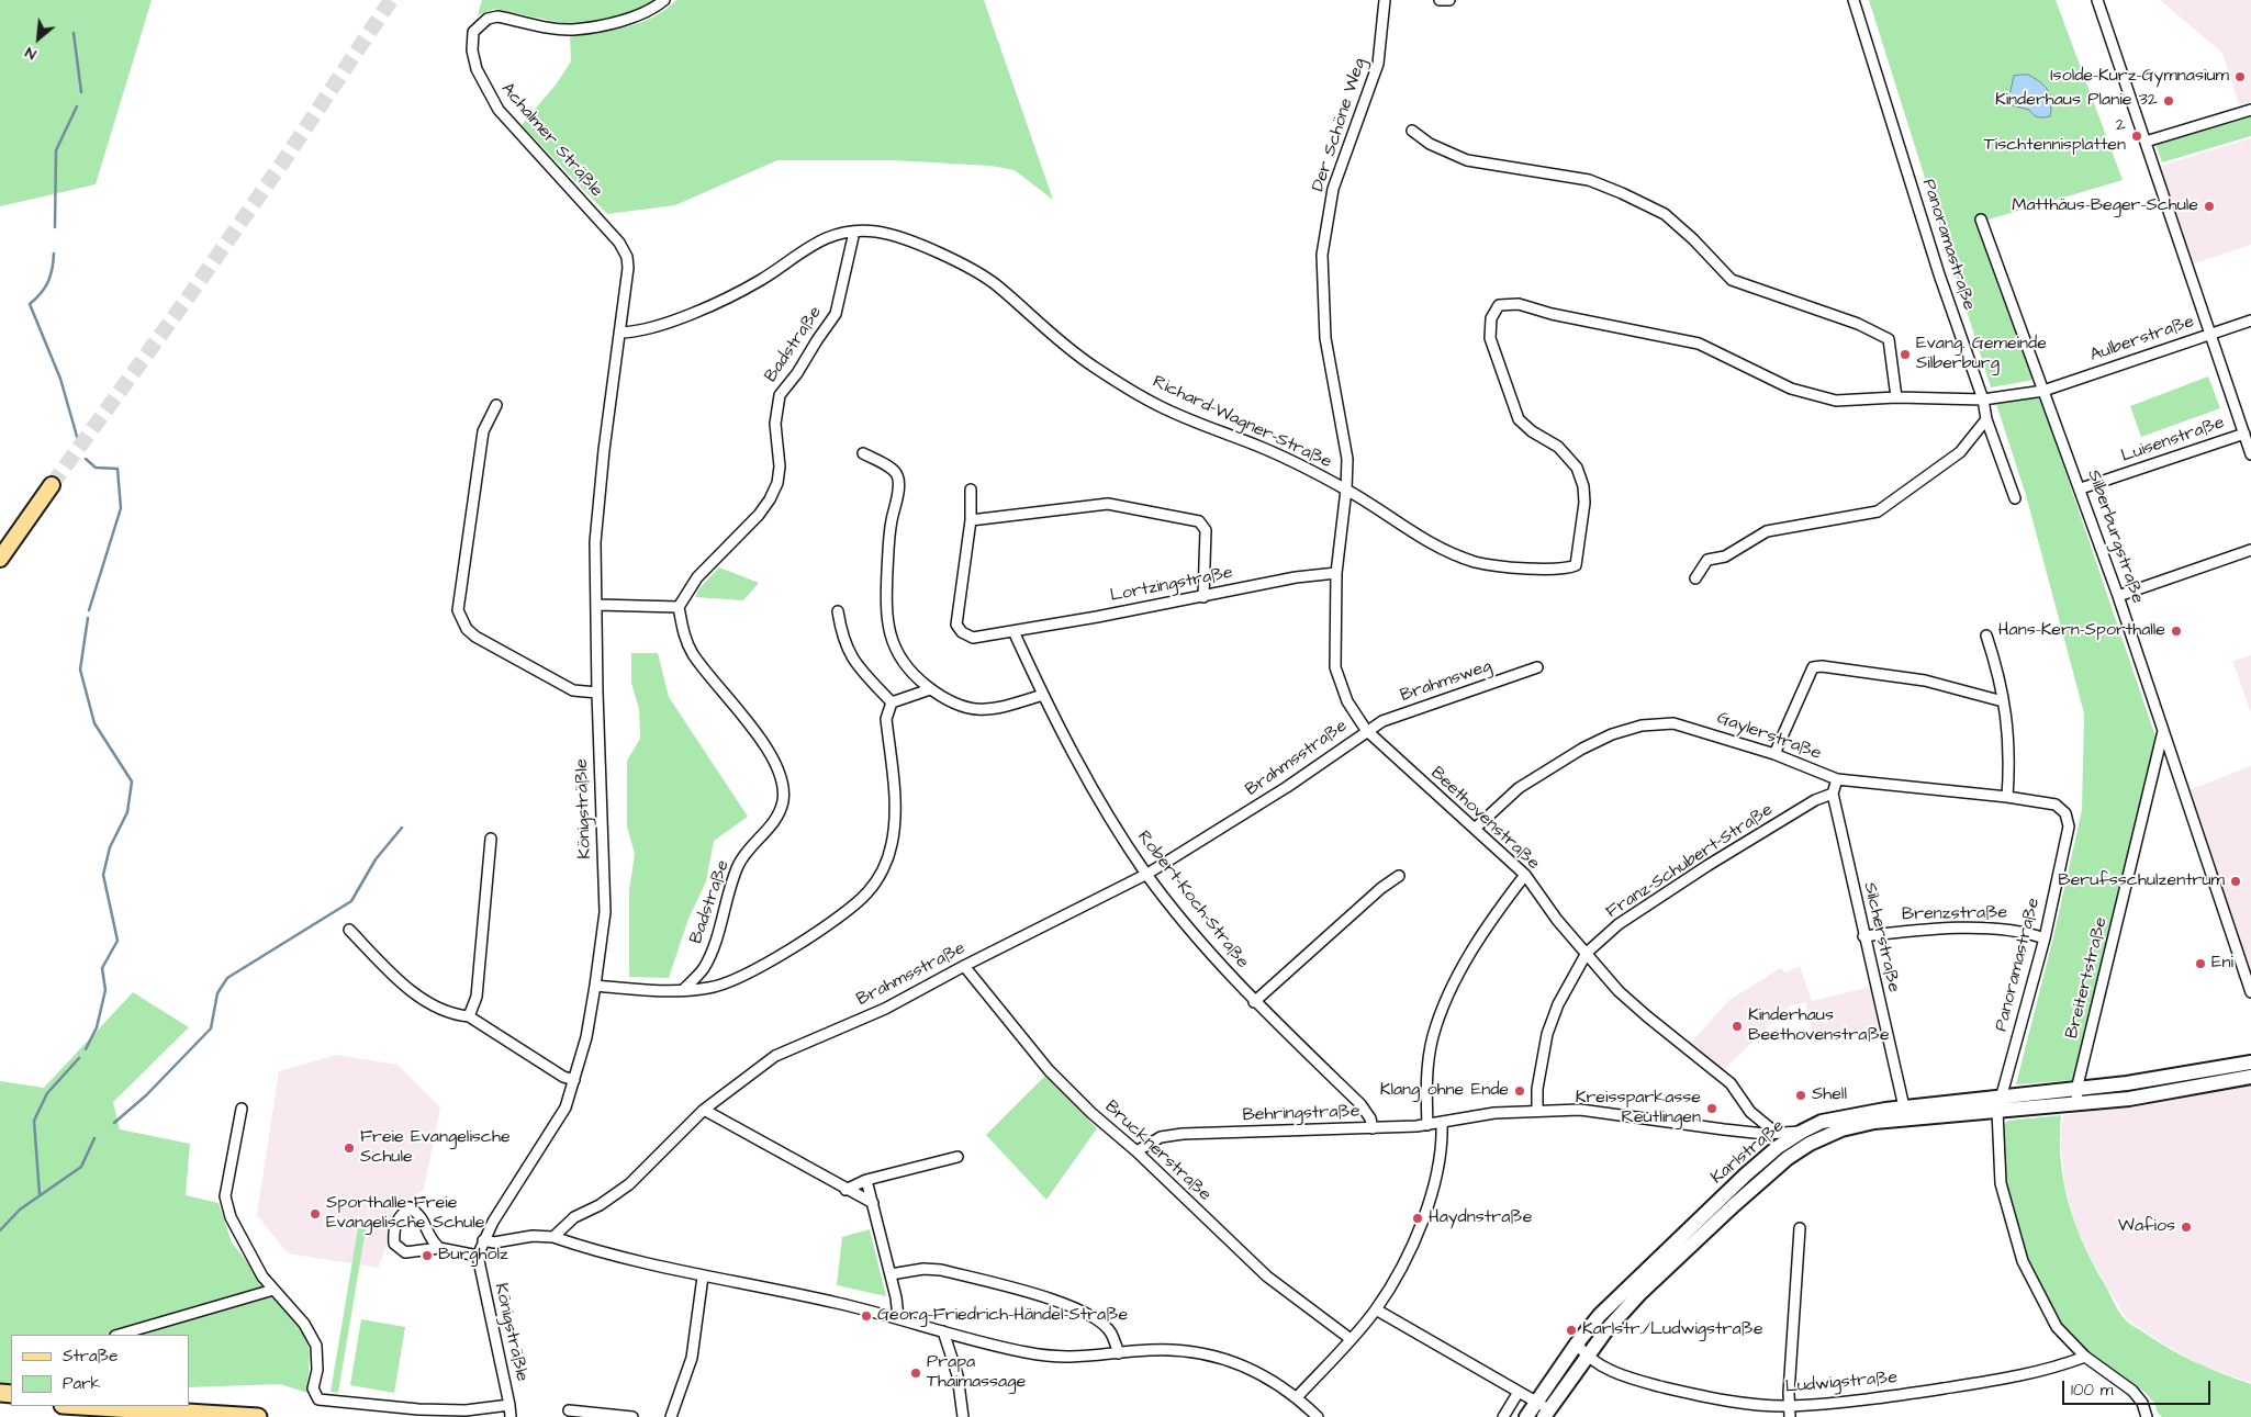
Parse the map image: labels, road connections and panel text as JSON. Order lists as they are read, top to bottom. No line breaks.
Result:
{"streets":{"main road":["Karlstraße"],"street":["Der Schöne Weg","Achalmer Sträßle","Panoramastraße","Aulberstraße","Badstraße","Richard-Wagner-Straße","Luisenstraße","Silberburgstraße","Lortzingstraße","Brahmsweg","Gaylerstraße","Brahmsstraße","Königsträßle","Beethovenstraße","Franz-Schubert-Straße","Robert-Koch-Straße","Brenzstraße","Silcherstraße","Breitertstraße","Behringstraße","Brucknerstraße","Ludwigstraße"]},"crossings":[["Der Schöne Weg","Richard-Wagner-Straße"],["Der Schöne Weg","Beethovenstraße"],["Achalmer Sträßle","Richard-Wagner-Straße"],["Achalmer Sträßle","Königsträßle"],["Panoramastraße","Aulberstraße"],["Panoramastraße","Gaylerstraße"],["Panoramastraße","Brenzstraße"],["Panoramastraße","Karlstraße"],["Panoramastraße","Ludwigstraße"],["Aulberstraße","Richard-Wagner-Straße"],["Aulberstraße","Silberburgstraße"],["Badstraße","Richard-Wagner-Straße"],["Richard-Wagner-Straße","Königsträßle"],["Richard-Wagner-Straße","Beethovenstraße"],["Luisenstraße","Silberburgstraße"],["Silberburgstraße","Breitertstraße"],["Lortzingstraße","Beethovenstraße"],["Lortzingstraße","Robert-Koch-Straße"],["Brahmsweg","Brahmsstraße"],["Brahmsweg","Beethovenstraße"],["Gaylerstraße","Beethovenstraße"],["Brahmsstraße","Beethovenstraße"],["Brahmsstraße","Robert-Koch-Straße"],["Brahmsstraße","Brucknerstraße"],["Beethovenstraße","Franz-Schubert-Straße"],["Beethovenstraße","Behringstraße"],["Beethovenstraße","Karlstraße"],["Franz-Schubert-Straße","Silcherstraße"],["Franz-Schubert-Straße","Behringstraße"],["Robert-Koch-Straße","Behringstraße"],["Brenzstraße","Silcherstraße"],["Silcherstraße","Karlstraße"],["Breitertstraße","Karlstraße"],["Behringstraße","Brucknerstraße"],["Behringstraße","Karlstraße"],["Karlstraße","Ludwigstraße"]],"places":["Isolde-Kurz-Gymnasium","Kinderhaus Planie 32","2 Tischtennisplatten","Matthäus-Beger-Schule","Evang. Gemeinde Silberburg","Hans-Kern-Sporthalle","Berufsschulzentrum","Eni","Kinderhaus Beethovenstraße","Klang ohne Ende","Shell","Kreissparkasse Reutlingen","Freie Evangelische Schule","Sporthalle Freie Evangelische Schule","Haydnstraße","Wafios","Burgholz","Georg-Friedrich-Händel-Straße","Karlstr./Ludwigstraße","Prapa Thaimassage"],"legend":["Straße","Park"],"scale_bar":"100 m","north":"bottom left"}
